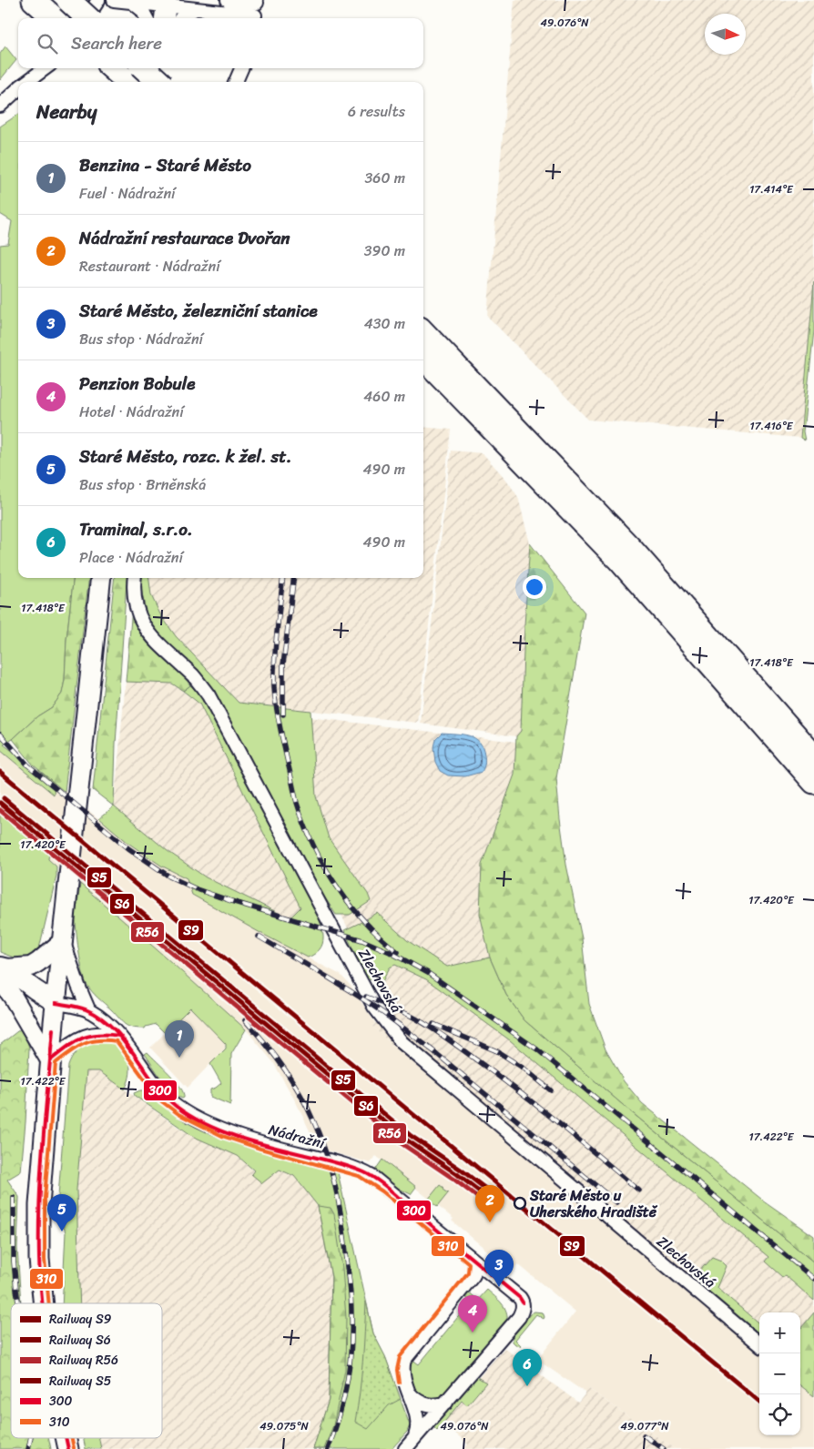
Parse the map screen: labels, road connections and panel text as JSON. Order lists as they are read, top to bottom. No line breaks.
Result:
{"streets":{"street":["Zlechovská","Nádražní"]},"places":["Staré Město u Uherského Hradiště"],"lines":["rail line S9","rail line S5","rail line S6","rail line R56","transit line 300","transit line 310"],"legend":["Railway S9","Railway S6","Railway R56","Railway S5","300","310"],"north":"right","page":{"search":"Search here","heading":["Nearby","6 results"],"list":[{"mark":"1","name":"Benzina - Staré Město","note":"Fuel · Nádražní","value":"360 m"},{"mark":"2","name":"Nádražní restaurace Dvořan","note":"Restaurant · Nádražní","value":"390 m"},{"mark":"3","name":"Staré Město, železniční stanice","note":"Bus stop · Nádražní","value":"430 m"},{"mark":"4","name":"Penzion Bobule","note":"Hotel · Nádražní","value":"460 m"},{"mark":"5","name":"Staré Město, rozc. k žel. st.","note":"Bus stop · Brněnská","value":"490 m"},{"mark":"6","name":"Traminal, s.r.o.","note":"Place · Nádražní","value":"490 m"}],"pins":["1","2","5","3","4","6"],"map_buttons":["+","−"]},"coordinates":["49.076°N","17.414°E","17.416°E","17.418°E","17.420°E","17.422°E","49.075°N","49.077°N"]}
